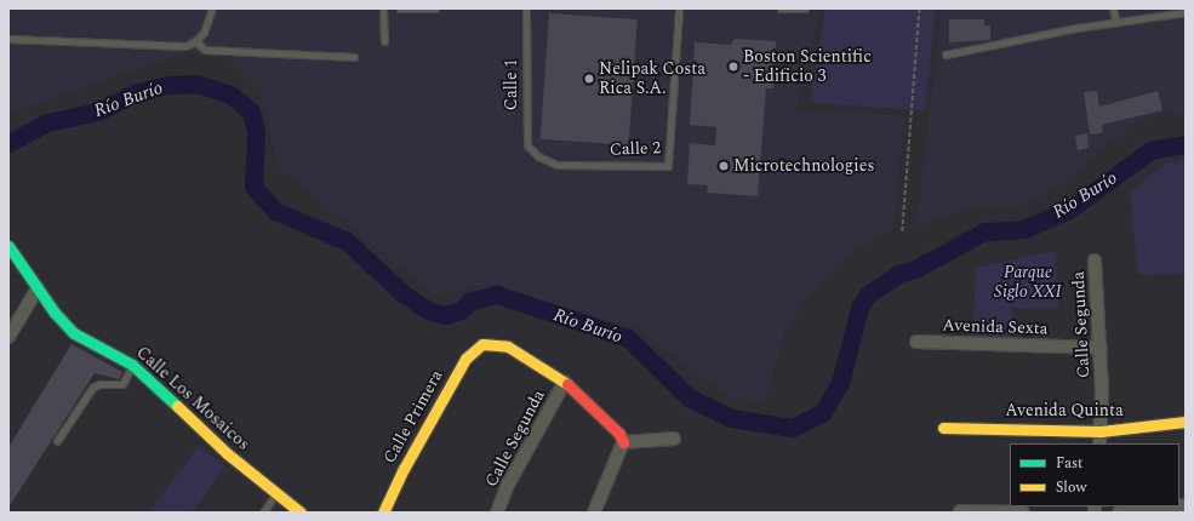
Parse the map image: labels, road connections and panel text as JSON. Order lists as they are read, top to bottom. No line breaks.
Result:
{"streets":{"street":["Calle Segunda","Avenida Sexta","Calle Los Mosaicos","Avenida Quinta","Calle Primera"],"lane":["Calle 1","Calle 2"]},"crossings":[["Calle 1","Calle 2"],["Calle Segunda","Avenida Sexta"],["Calle Segunda","Avenida Quinta"],["Calle Segunda","Calle Primera"]],"water":["Río Burío"],"parks":["Parque Siglo XXI"],"places":["Boston Scientific - Edificio 3","Nelipak Costa Rica S.A.","Microtechnologies"],"legend":["Fast","Slow"]}
